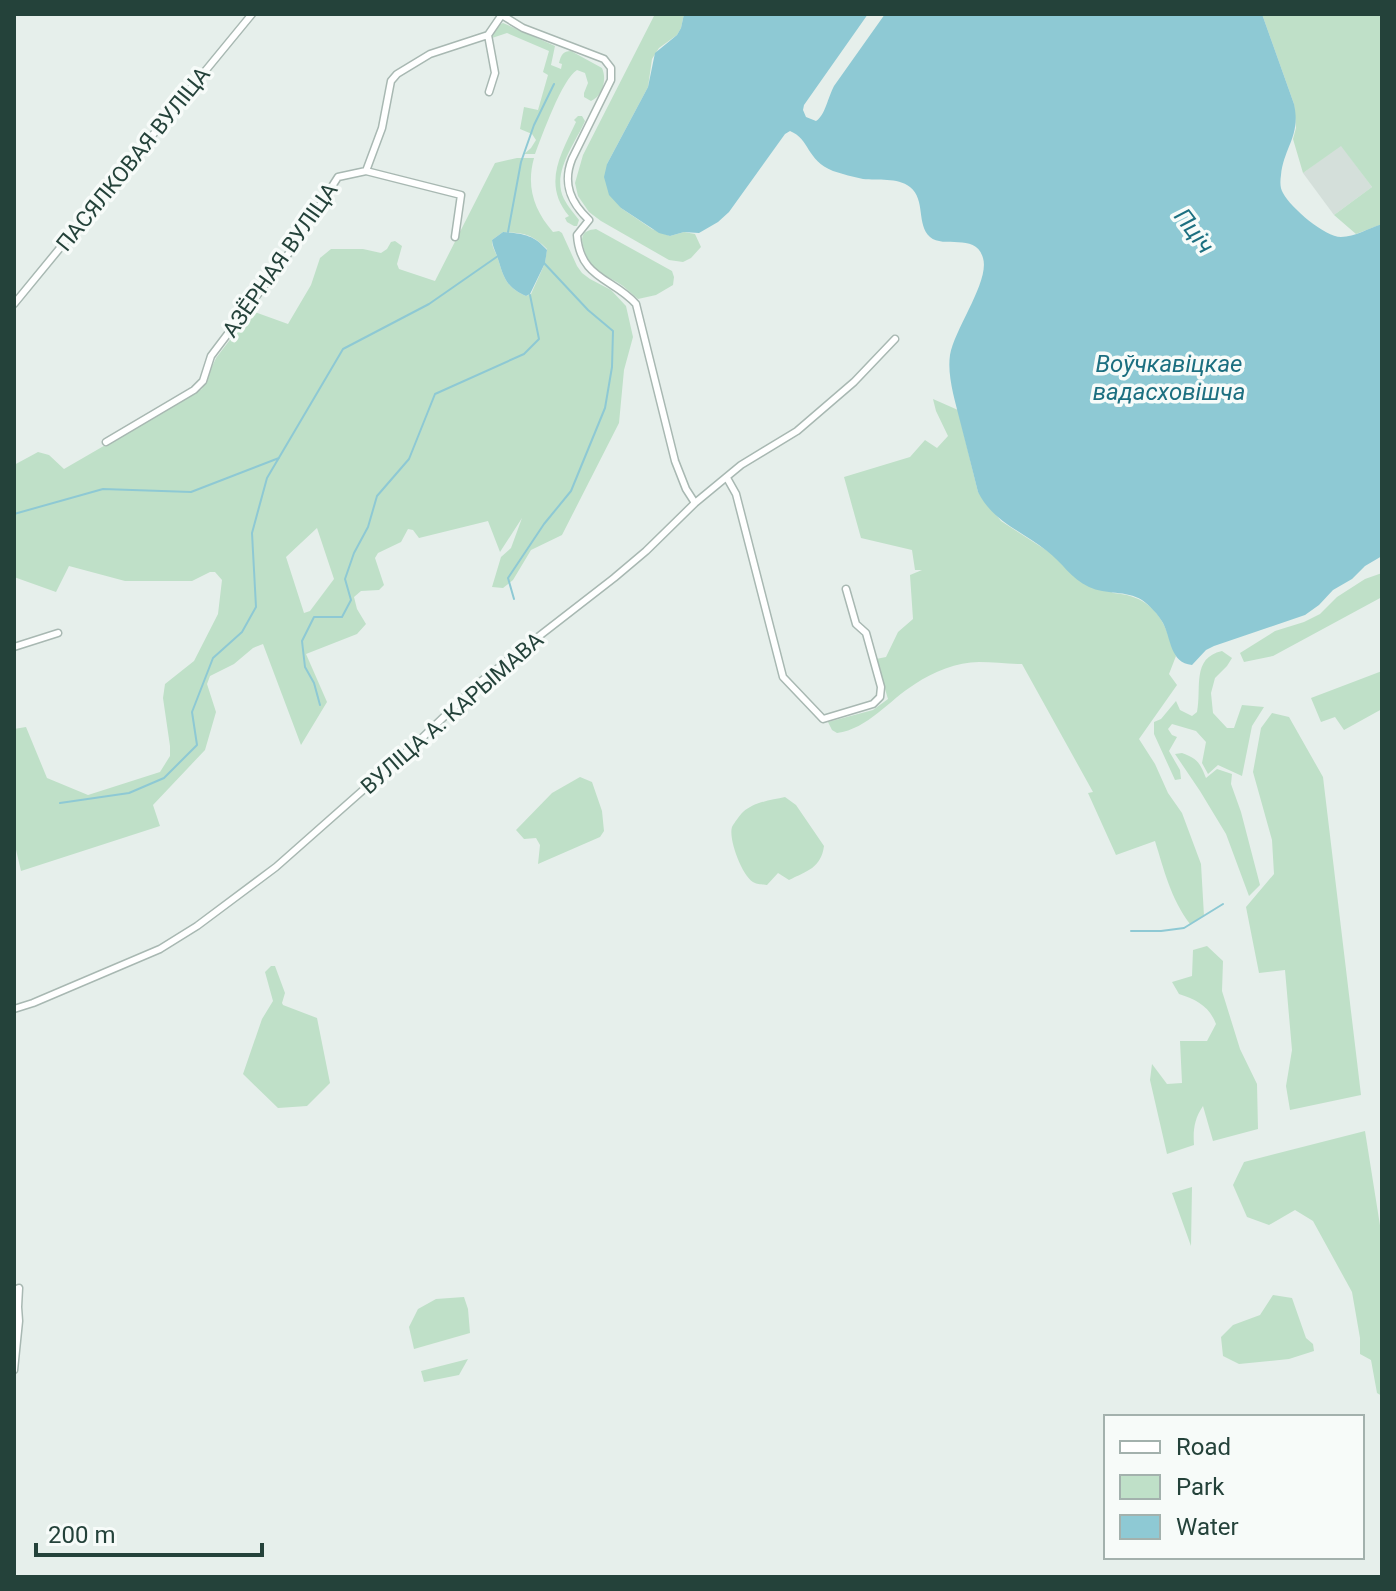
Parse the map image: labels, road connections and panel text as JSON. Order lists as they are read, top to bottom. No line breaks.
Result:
{"streets":{"street":["ПАСЯЛКОВАЯ ВУЛІЦА","АЗЁРНАЯ ВУЛІЦА","ВУЛІЦА А. КАРЫМАВА"]},"water":["Пціч","Воўчкавіцкае вадасховішча"],"legend":["Road","Park","Water"],"scale_bar":"200 m"}
